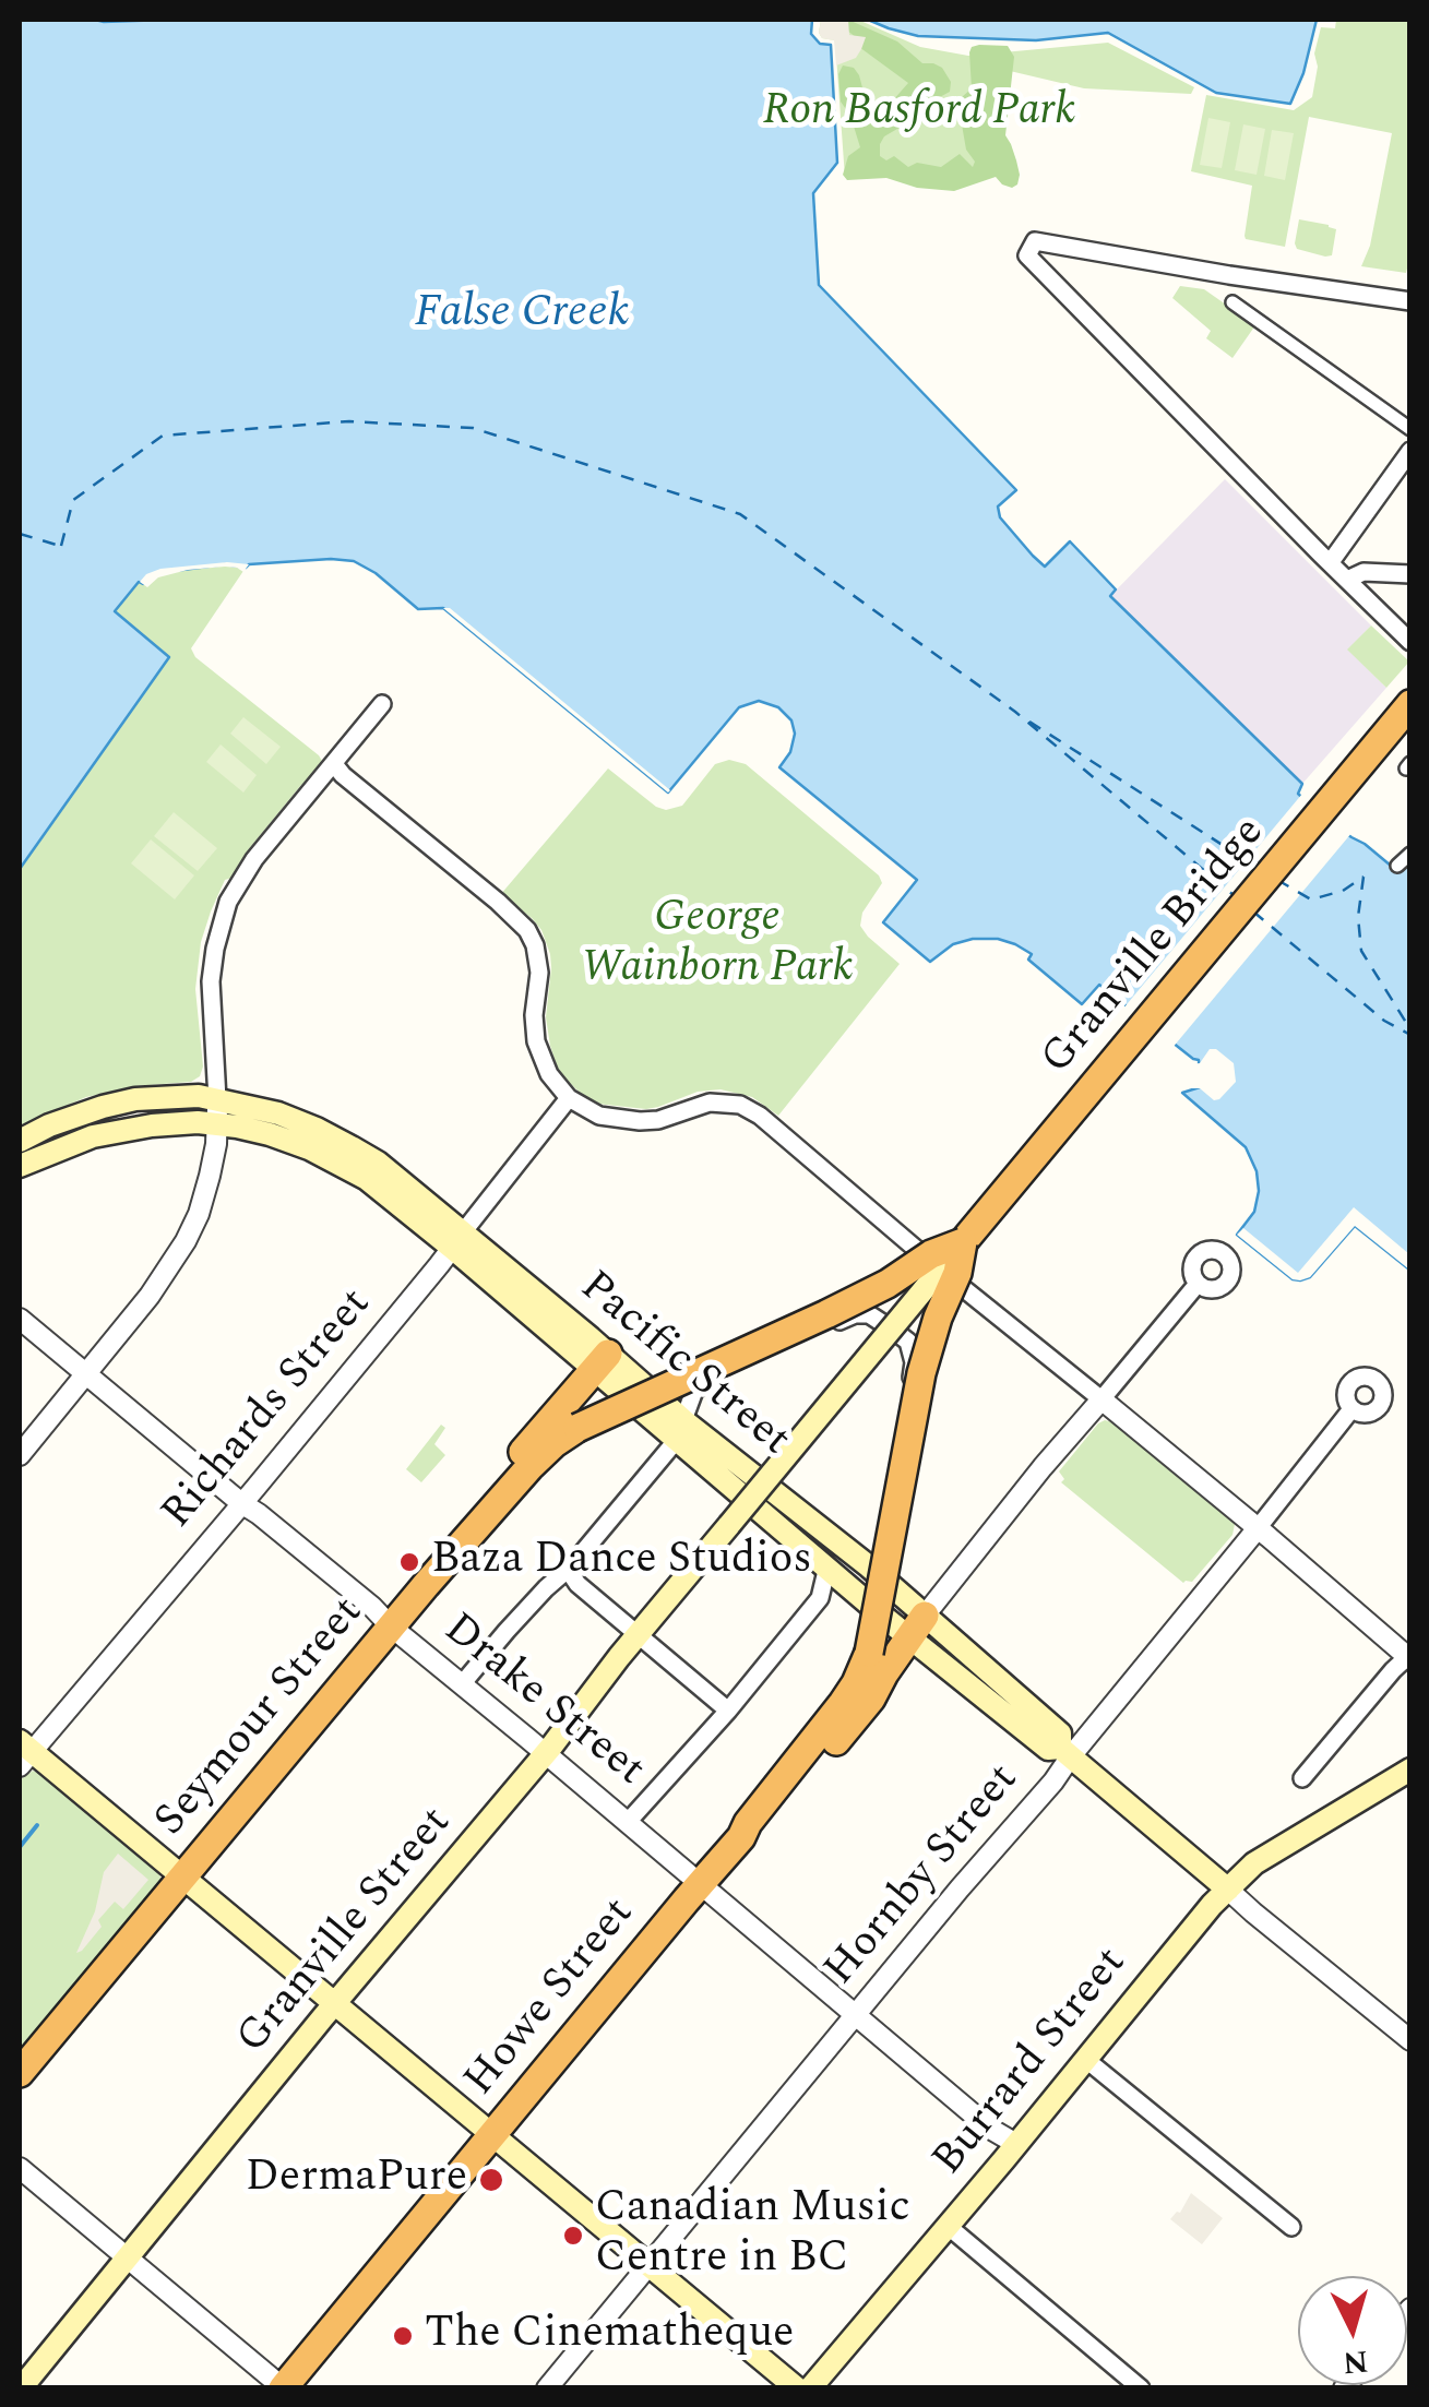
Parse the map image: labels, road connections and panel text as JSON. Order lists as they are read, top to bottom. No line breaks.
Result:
{"streets":{"highway":["Granville Bridge","Seymour Street","Howe Street"],"main road":["Pacific Street","Granville Street","Burrard Street"],"street":["Richards Street","Drake Street","Hornby Street"]},"crossings":[["Granville Bridge","Seymour Street"],["Granville Bridge","Granville Street"],["Granville Bridge","Howe Street"],["Pacific Street","Richards Street"],["Pacific Street","Hornby Street"],["Pacific Street","Burrard Street"],["Richards Street","Drake Street"],["Drake Street","Seymour Street"],["Drake Street","Hornby Street"],["Drake Street","Granville Street"],["Drake Street","Howe Street"],["Drake Street","Burrard Street"]],"water":["False Creek"],"parks":["Ron Basford Park","George Wainborn Park"],"places":["Baza Dance Studios","DermaPure","Canadian Music Centre in BC","The Cinematheque"],"north":"bottom"}
